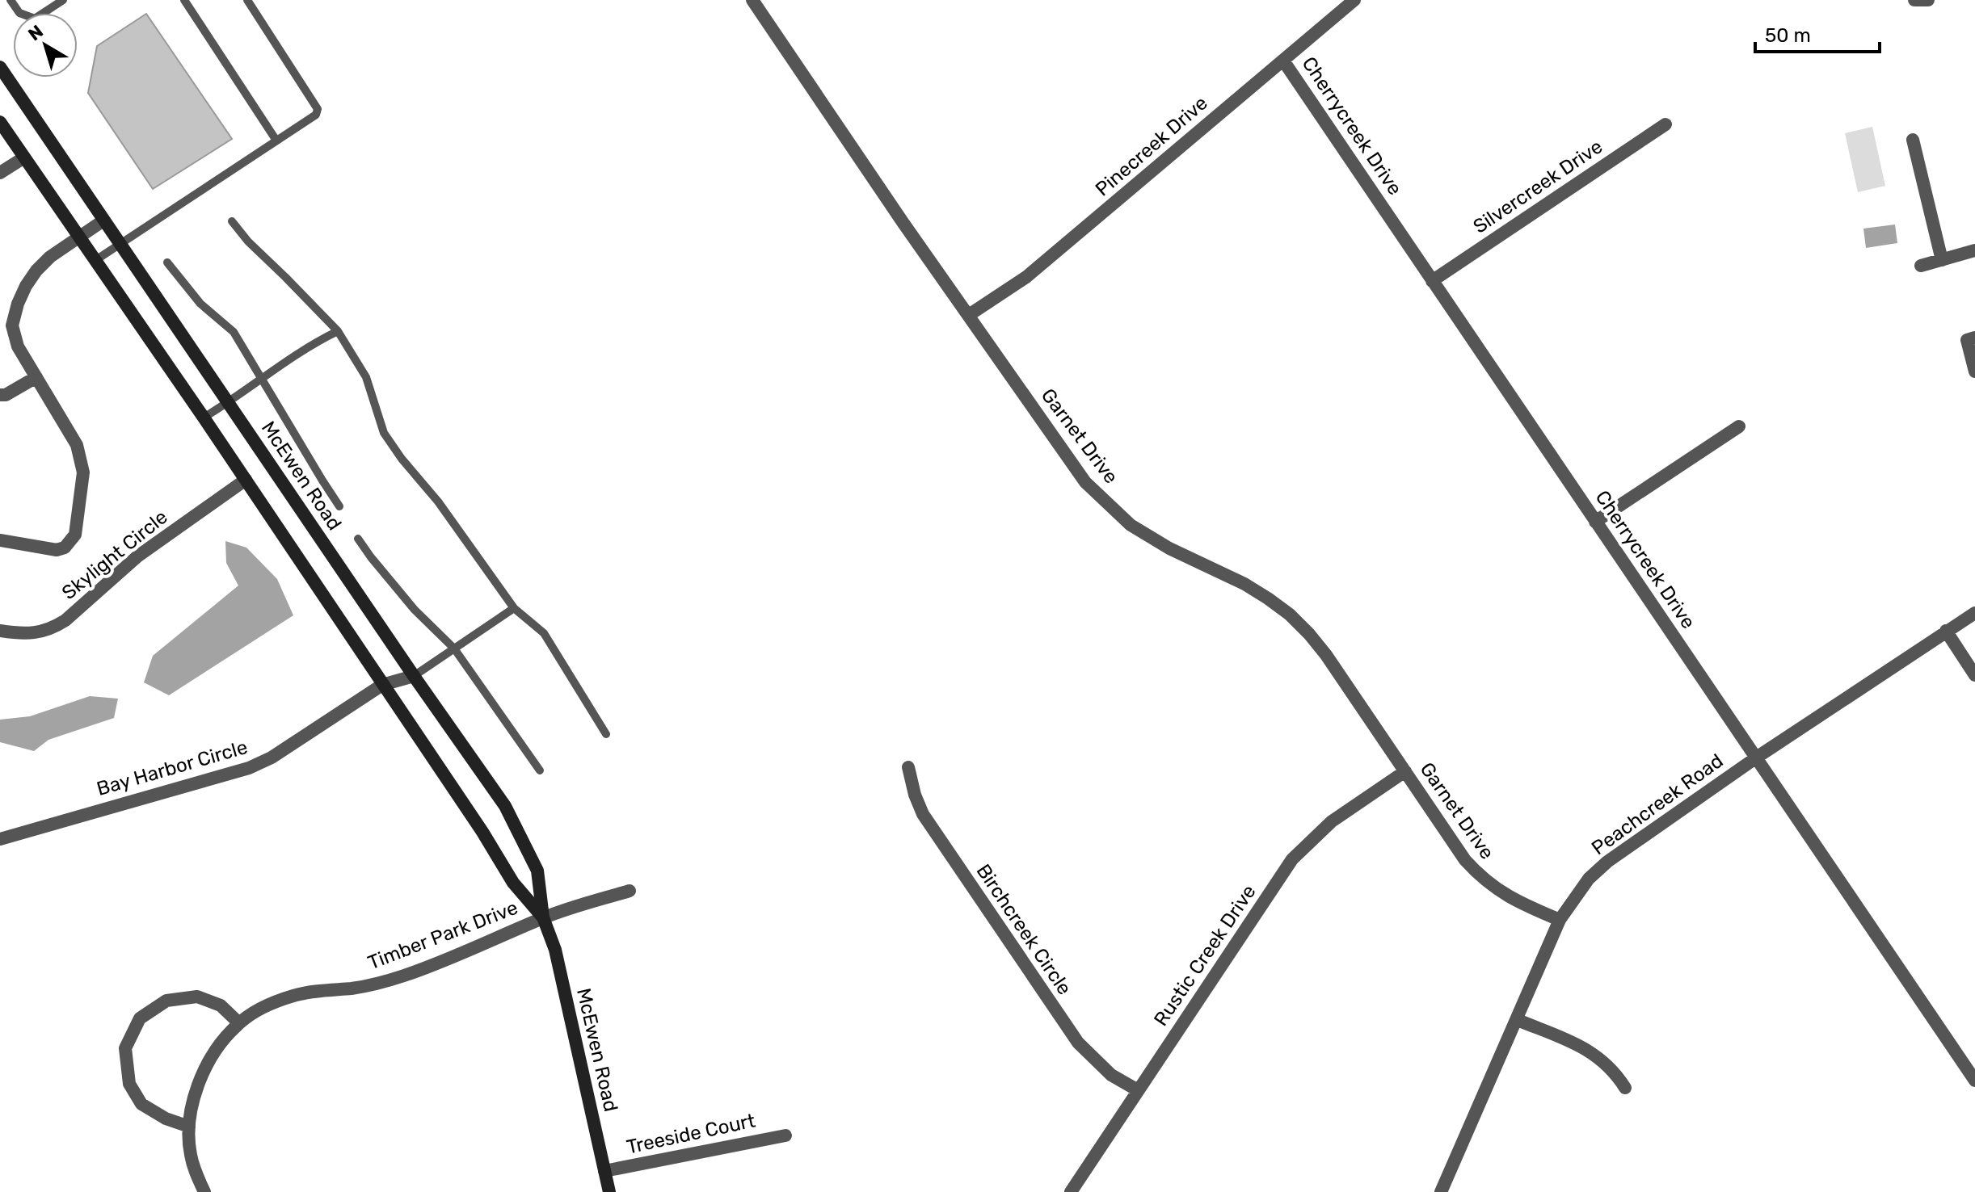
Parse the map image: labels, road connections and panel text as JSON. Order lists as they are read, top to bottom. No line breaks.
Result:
{"streets":{"street":["Cherrycreek Drive","Pinecreek Drive","Silvercreek Drive","Garnet Drive","McEwen Road","Skylight Circle","Bay Harbor Circle","Peachcreek Road","Birchcreek Circle","Timber Park Drive","Rustic Creek Drive","Treeside Court"]},"crossings":[["Cherrycreek Drive","Pinecreek Drive"],["Cherrycreek Drive","Silvercreek Drive"],["Cherrycreek Drive","Peachcreek Road"],["Pinecreek Drive","Garnet Drive"],["Garnet Drive","Peachcreek Road"],["Garnet Drive","Rustic Creek Drive"],["McEwen Road","Skylight Circle"],["McEwen Road","Bay Harbor Circle"],["McEwen Road","Timber Park Drive"],["McEwen Road","Treeside Court"],["Birchcreek Circle","Rustic Creek Drive"]],"scale_bar":"50 m","north":"top left"}
